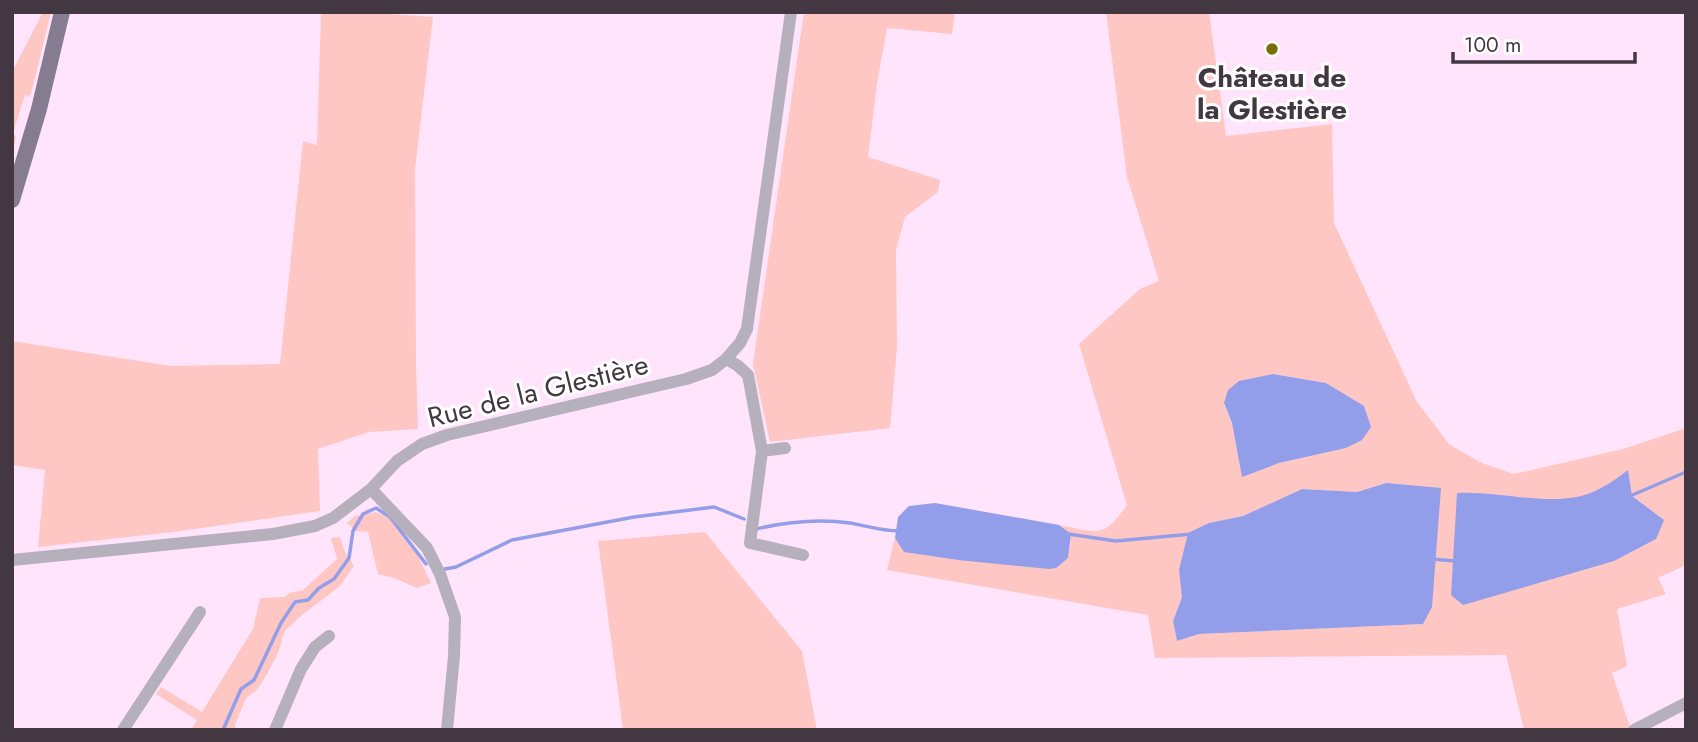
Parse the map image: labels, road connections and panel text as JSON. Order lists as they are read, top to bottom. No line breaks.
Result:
{"streets":{"street":["Rue de la Glestière"]},"places":["Château de la Glestière"],"scale_bar":"100 m"}
